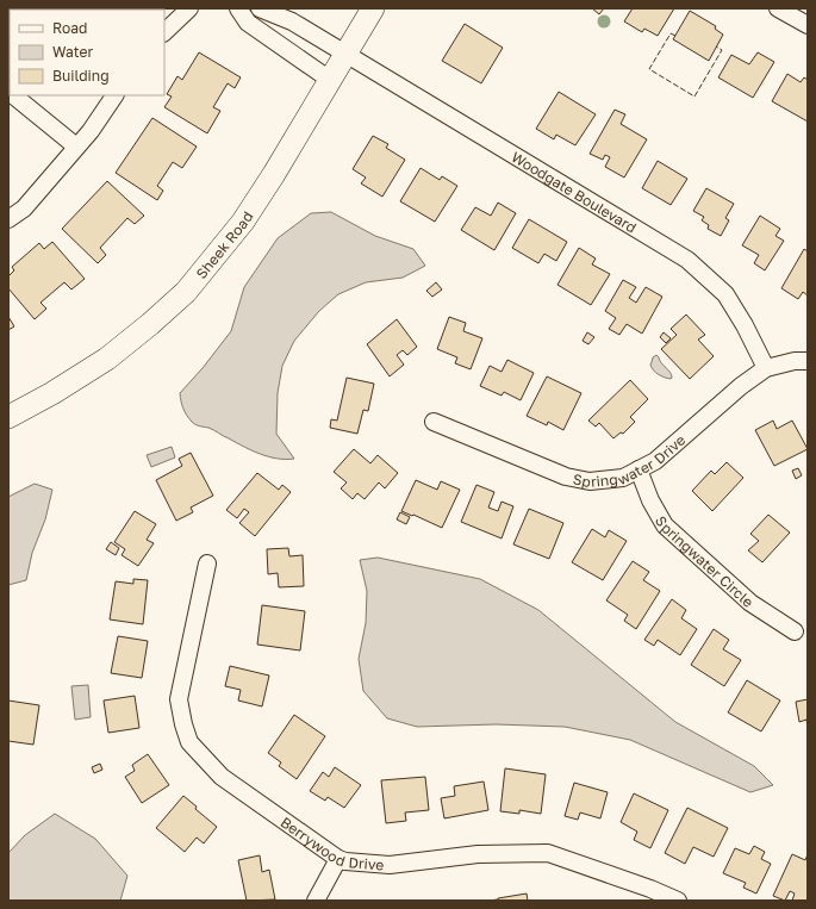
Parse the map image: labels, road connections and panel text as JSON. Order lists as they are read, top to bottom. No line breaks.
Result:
{"streets":{"street":["Woodgate Boulevard","Sheek Road","Springwater Drive","Springwater Circle","Berrywood Drive"]},"crossings":[["Woodgate Boulevard","Sheek Road"],["Woodgate Boulevard","Springwater Drive"],["Springwater Drive","Springwater Circle"]],"legend":["Road","Water","Building"]}
